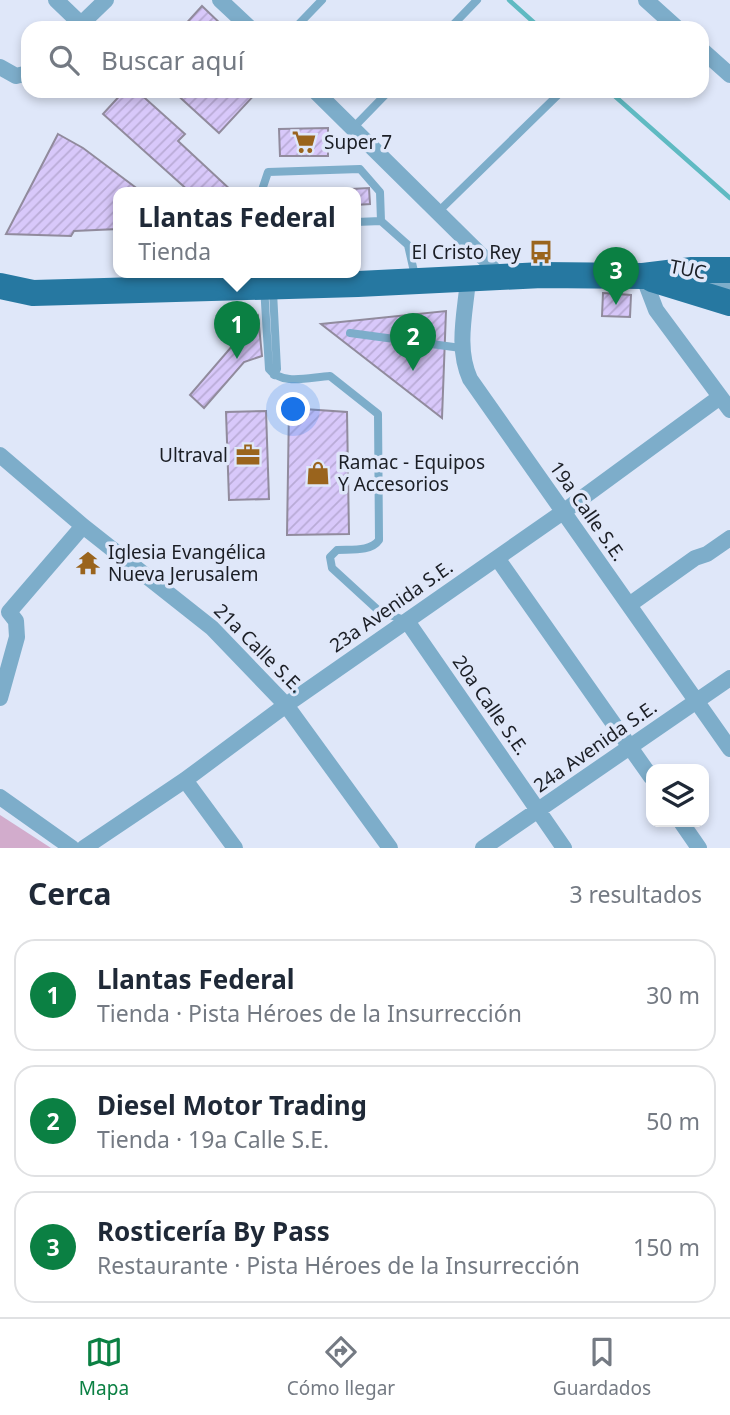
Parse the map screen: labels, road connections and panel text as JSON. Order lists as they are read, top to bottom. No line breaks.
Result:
{"streets":{"street":["19a Calle S.E.","23a Avenida S.E.","21a Calle S.E.","20a Calle S.E.","24a Avenida S.E."],"lane":["TUC"]},"crossings":[["19a Calle S.E.","23a Avenida S.E."],["19a Calle S.E.","24a Avenida S.E."],["23a Avenida S.E.","21a Calle S.E."],["23a Avenida S.E.","20a Calle S.E."],["20a Calle S.E.","24a Avenida S.E."]],"places":{"supermarket":["Super 7"],"bus stop":["El Cristo Rey"],"office":["Ultraval"],"shop":["Ramac - Equipos Y Accesorios"],"temple":["Iglesia Evangélica Nueva Jerusalem"]},"page":{"search":"Buscar aquí","popup":["Llantas Federal","Tienda"],"pins":["3","1","2"],"heading":["Cerca","3 resultados"],"list":[{"mark":"1","name":"Llantas Federal","note":"Tienda · Pista Héroes de la Insurrección","value":"30 m"},{"mark":"2","name":"Diesel Motor Trading","note":"Tienda · 19a Calle S.E.","value":"50 m"},{"mark":"3","name":"Rosticería By Pass","note":"Restaurante · Pista Héroes de la Insurrección","value":"150 m"}],"nav":["Mapa","Cómo llegar","Guardados"]}}
